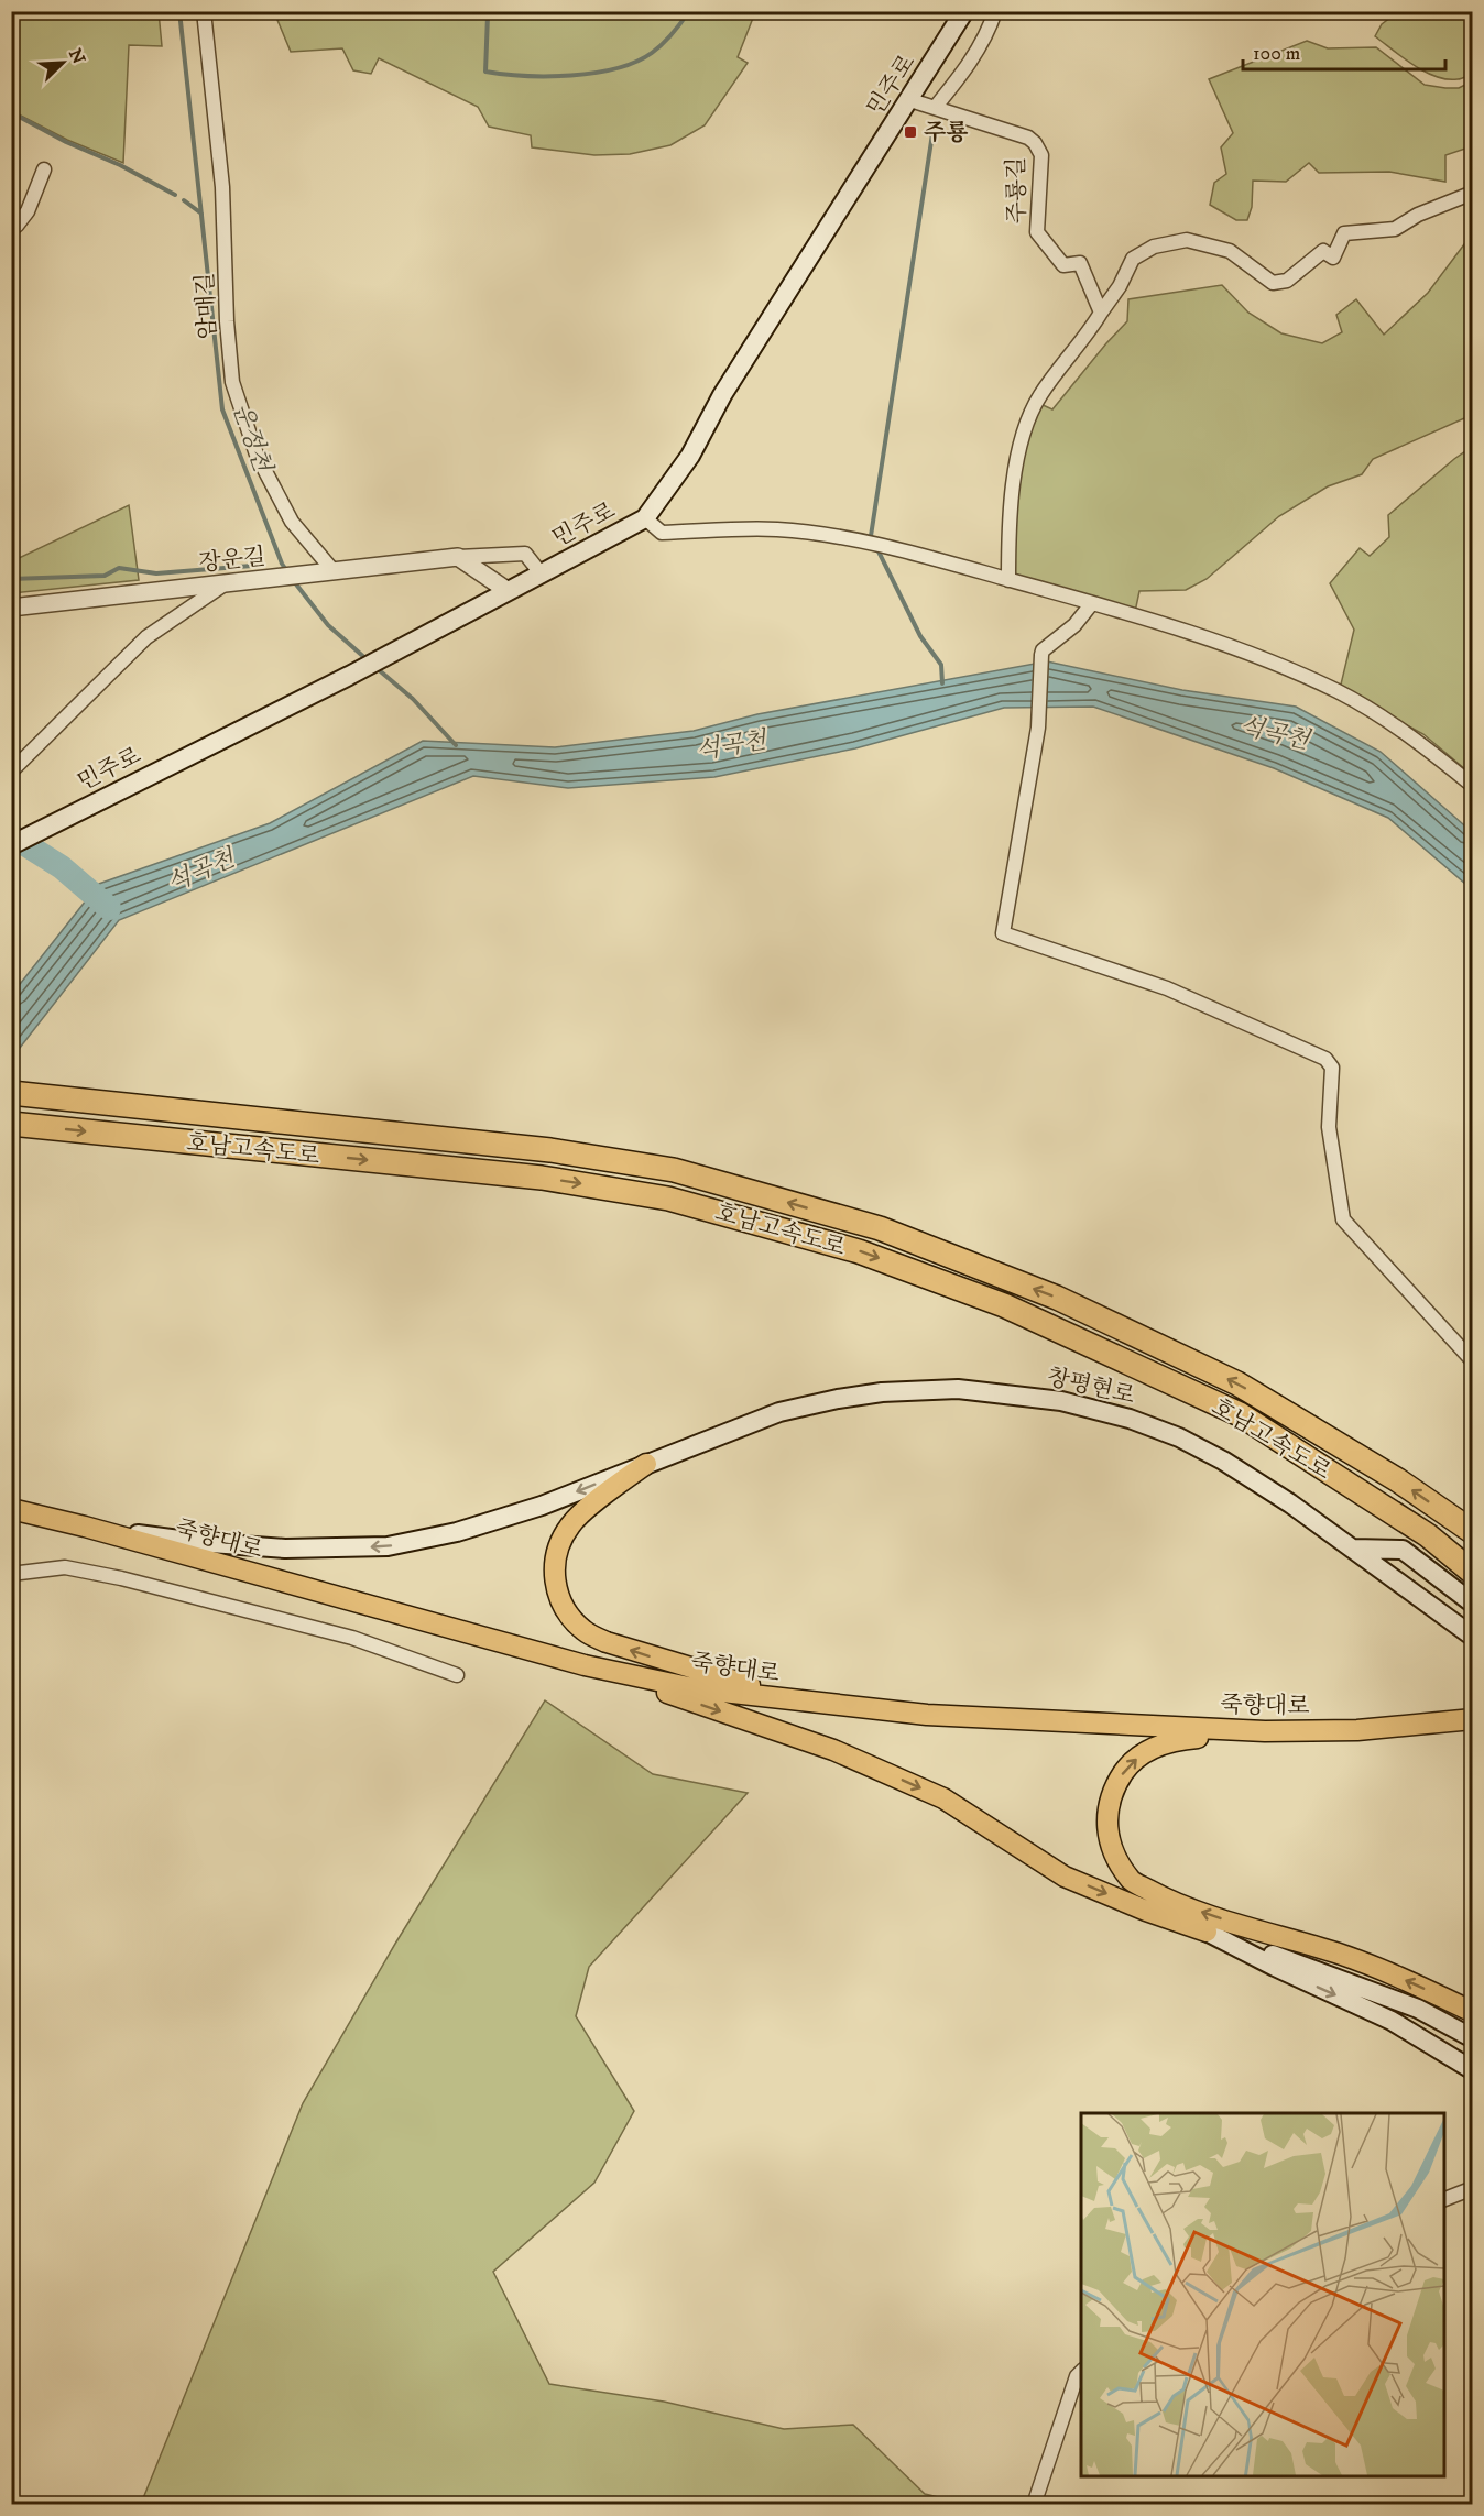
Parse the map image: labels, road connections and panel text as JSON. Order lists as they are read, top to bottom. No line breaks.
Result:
{"streets":{"highway":["호남고속도로"],"main road":["민주로","창평현로","죽향대로"],"street":["주룡길","암매길","장운길"]},"crossings":[["민주로","주룡길"],["민주로","장운길"],["암매길","장운길"],["창평현로","죽향대로"]],"one_way":["창평현로"],"water":["운정천","석곡천"],"places":{"transit":["주룡"]},"scale_bar":"100 m","north":"top right"}
